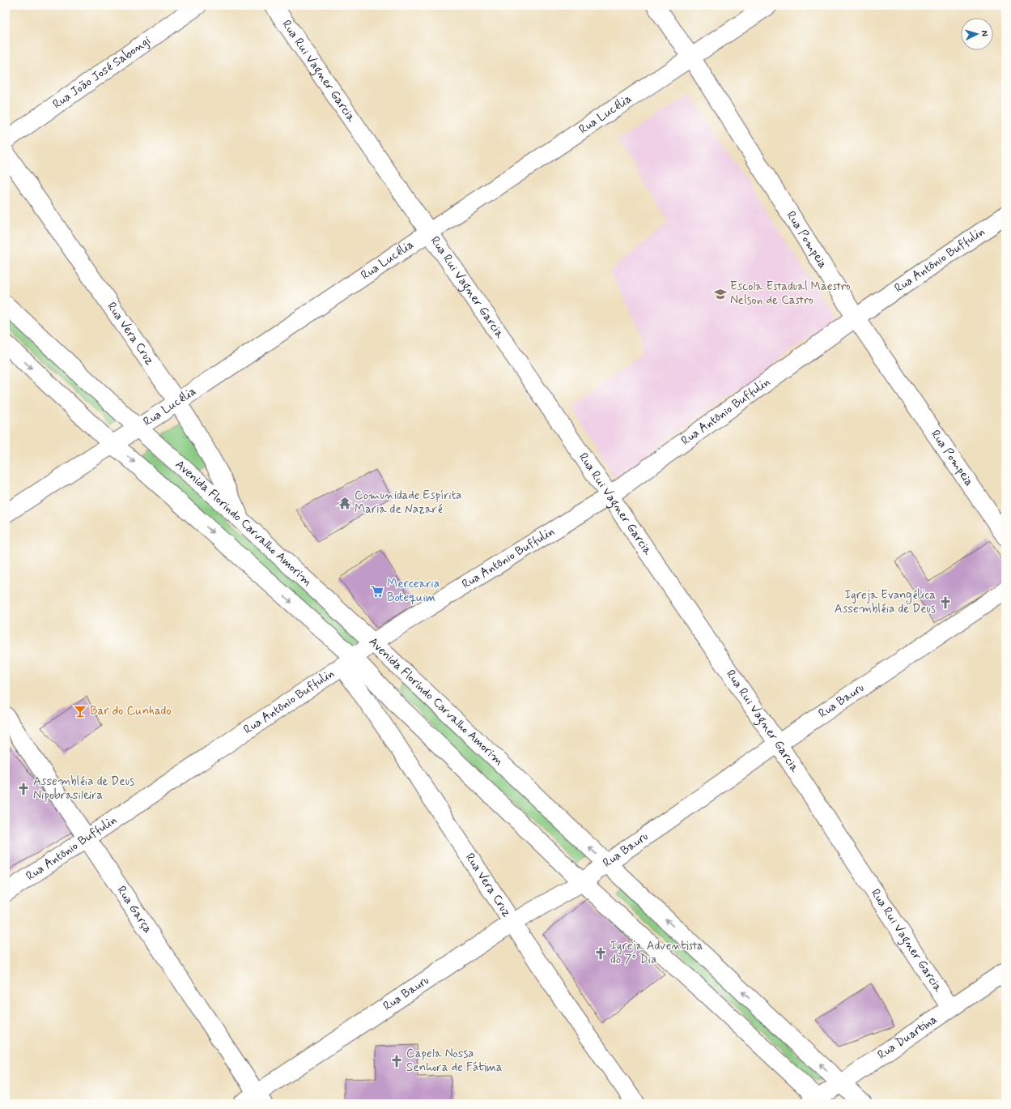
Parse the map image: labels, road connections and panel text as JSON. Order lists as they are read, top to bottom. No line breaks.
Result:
{"streets":{"street":["Rua Rui Vagner Garcia","Rua João José Sabongi","Rua Lucélia","Rua Pompeia","Rua Antônio Buffulin","Rua Vera Cruz","Avenida Florindo Carvalho Amorim","Rua Bauru","Rua Garça","Rua Duartina"]},"crossings":[["Rua Rui Vagner Garcia","Rua Lucélia"],["Rua Rui Vagner Garcia","Rua Antônio Buffulin"],["Rua Rui Vagner Garcia","Rua Bauru"],["Rua Rui Vagner Garcia","Rua Duartina"],["Rua Lucélia","Rua Pompeia"],["Rua Lucélia","Rua Vera Cruz"],["Rua Lucélia","Avenida Florindo Carvalho Amorim"],["Rua Pompeia","Rua Antônio Buffulin"],["Rua Antônio Buffulin","Rua Vera Cruz"],["Rua Antônio Buffulin","Avenida Florindo Carvalho Amorim"],["Rua Antônio Buffulin","Rua Garça"],["Rua Vera Cruz","Avenida Florindo Carvalho Amorim"],["Rua Vera Cruz","Rua Bauru"],["Avenida Florindo Carvalho Amorim","Rua Bauru"],["Avenida Florindo Carvalho Amorim","Rua Duartina"],["Rua Bauru","Rua Garça"]],"places":{"school or university":["Escola Estadual Maestro Nelson de Castro"],"temple":["Comunidade Espírita Maria de Nazaré"],"supermarket":["Mercearia Botequim"],"church":["Igreja Evangélica Assembléia de Deus","Assembléia de Deus Nipobrasileira","Igreja Adventista do 7º Dia","Capela Nossa Senhora de Fátima"],"bar":["Bar do Cunhado"]},"north":"right"}
